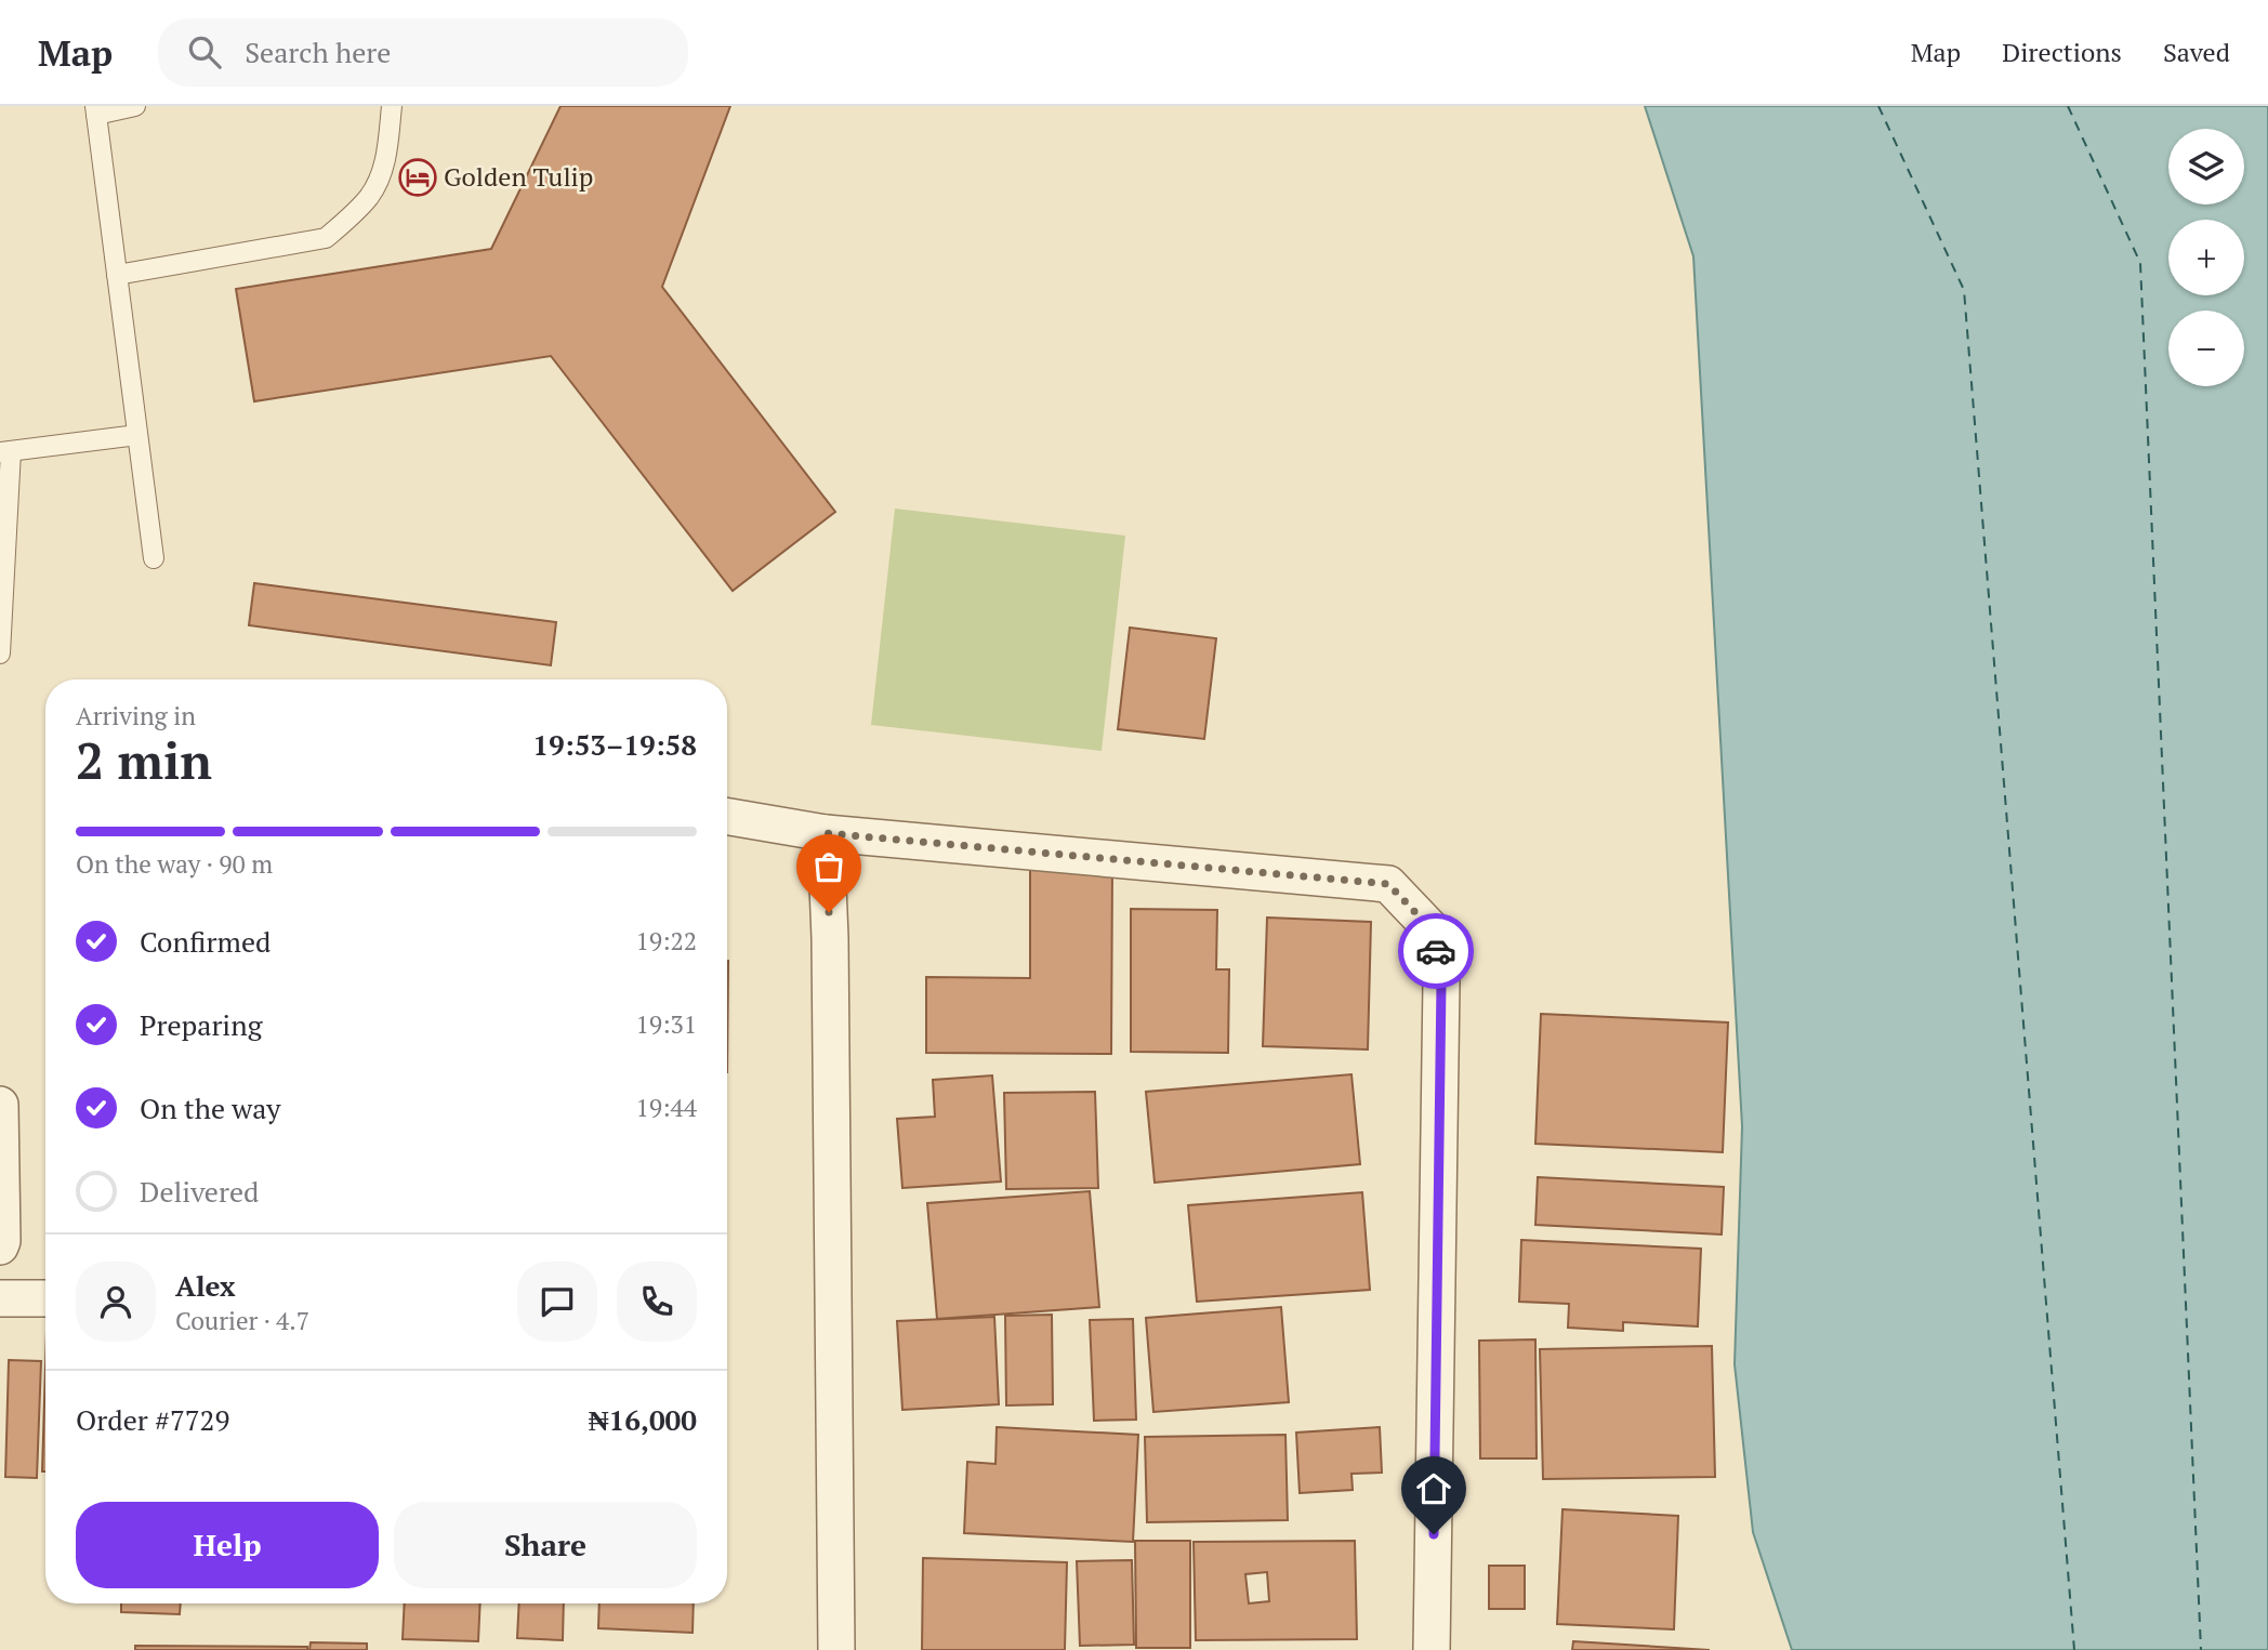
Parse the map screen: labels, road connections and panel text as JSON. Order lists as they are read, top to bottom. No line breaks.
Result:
{"places":{"hotel":["Golden Tulip"]},"page":{"header":"Map","search":"Search here","nav":["Map","Directions","Saved"],"map_buttons":["+","−"],"heading":["2 min","Arriving in","19:53–19:58"],"panel":["Alex","Courier · 4.7","Order #7729","₦16,000"],"bar":"On the way · 90 m","list":[["Confirmed","19:22"],["Preparing","19:31"],["On the way","19:44"],"Delivered"],"buttons":["Help","Share"]}}
